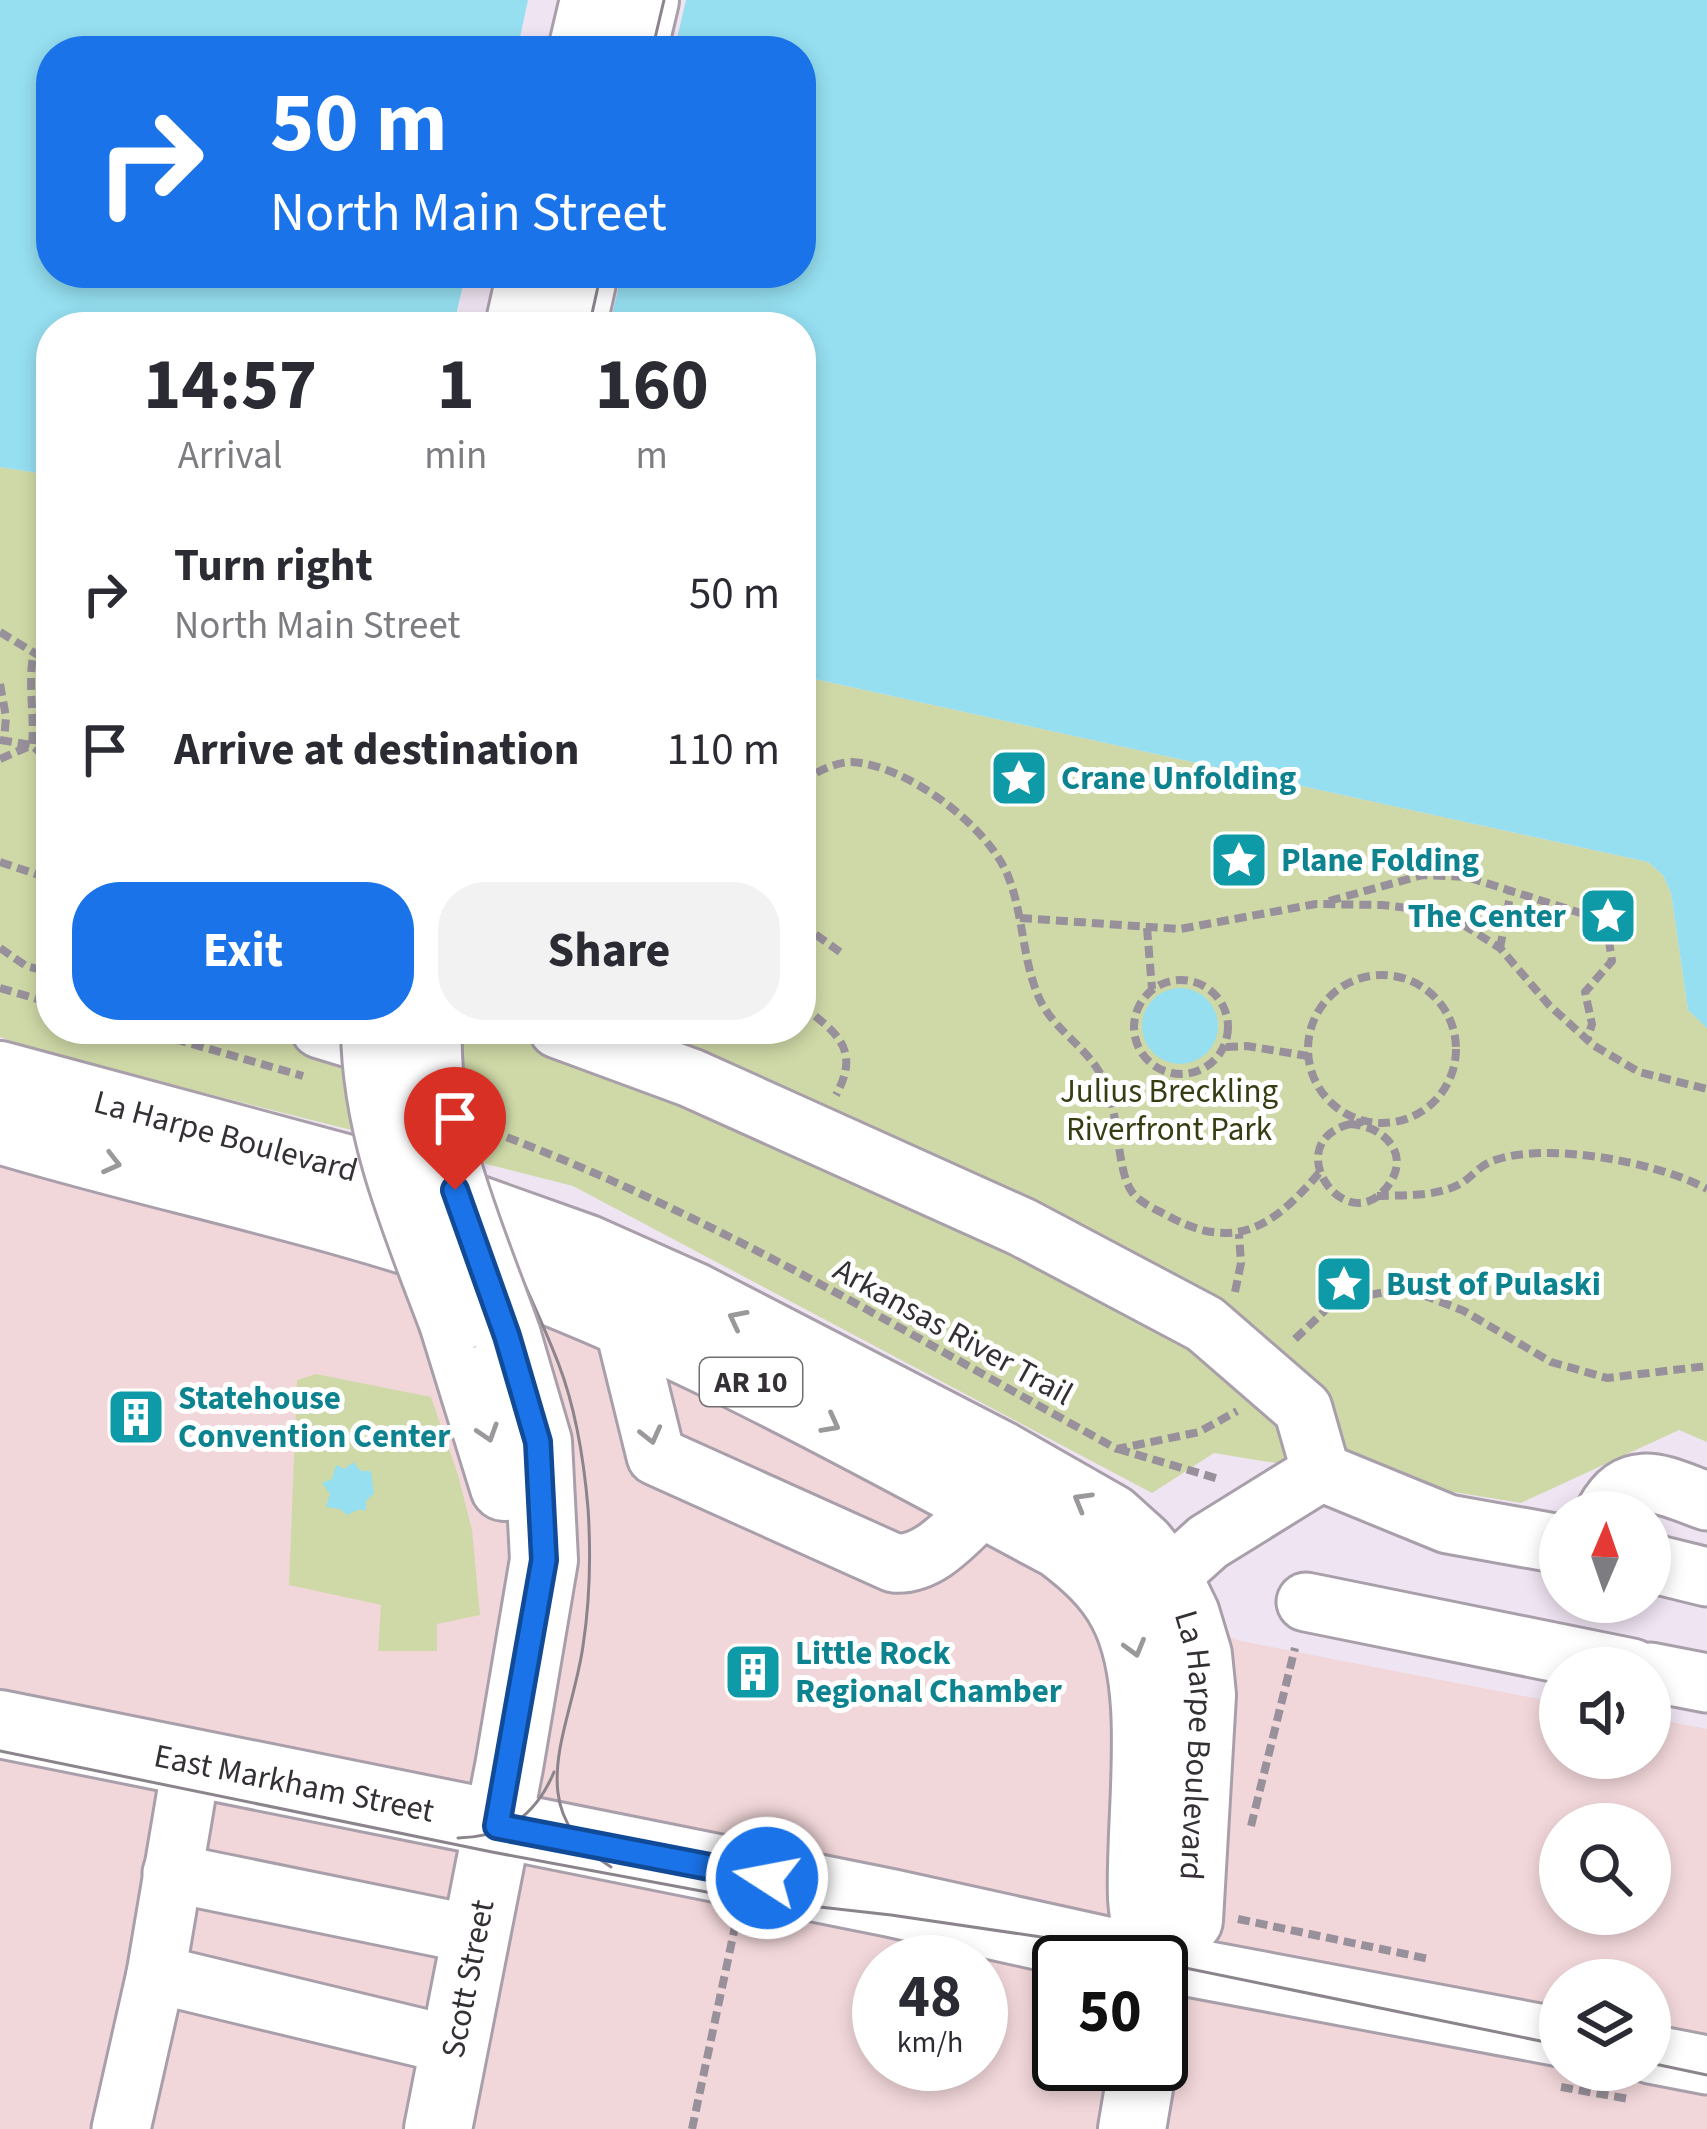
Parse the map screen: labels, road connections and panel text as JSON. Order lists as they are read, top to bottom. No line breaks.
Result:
{"streets":{"main road":["La Harpe Boulevard","AR 10","East Markham Street","Scott Street"],"path":["Arkansas River Trail"]},"crossings":[["East Markham Street","Scott Street"]],"parks":["Julius Breckling Riverfront Park"],"places":{"place":["Crane Unfolding","Plane Folding","The Center","Bust of Pulaski"],"building":["Statehouse Convention Center","Little Rock Regional Chamber"]},"north":"top","page":{"turn":["50 m","North Main Street"],"eta":["14:57","Arrival","1","min","160","m"],"list":[{"name":"Turn right","note":"North Main Street","value":"50 m"},{"name":"Arrive at destination","value":"110 m"}],"buttons":["Exit","Share"],"speed":"48 km/h","limit":"50"}}
